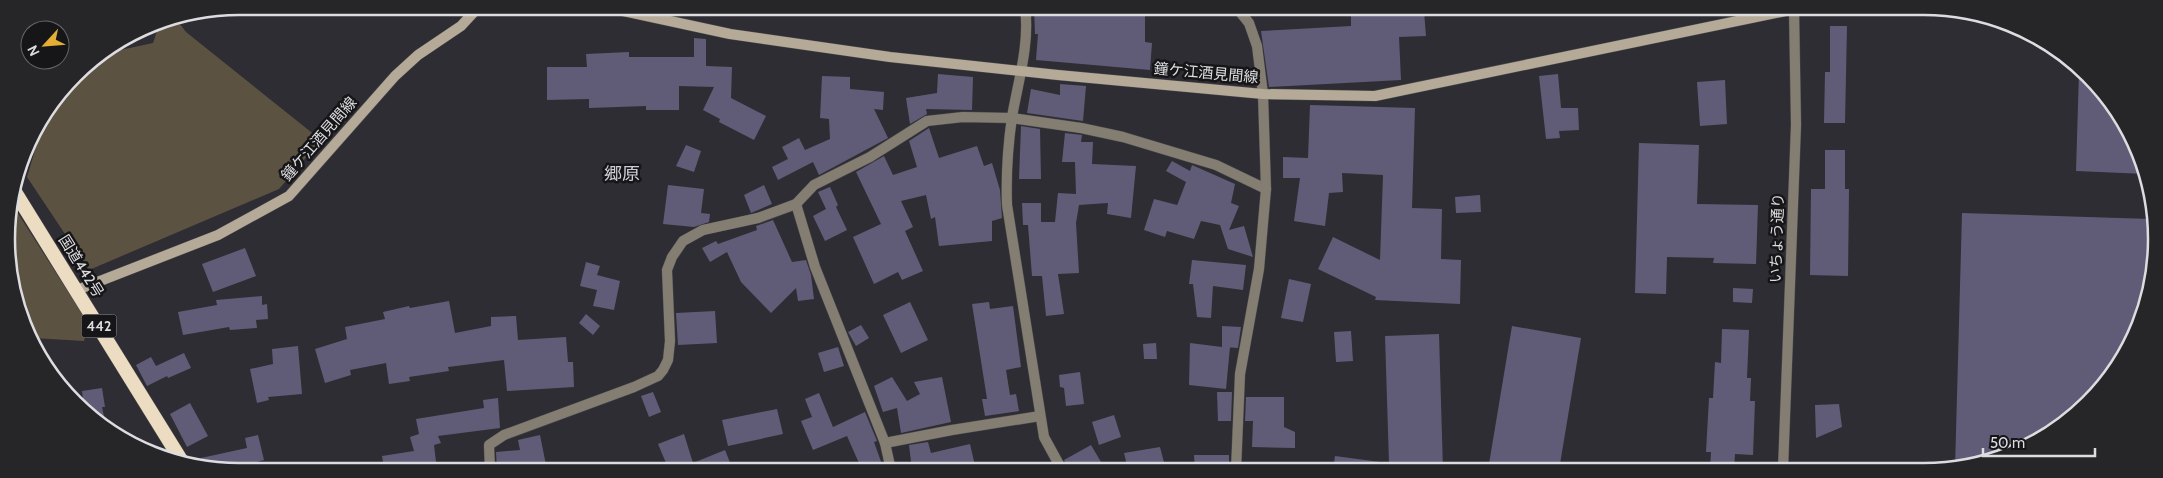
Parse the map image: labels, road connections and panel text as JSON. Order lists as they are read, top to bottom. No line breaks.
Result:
{"streets":{"highway":["国道442号","442"],"main road":["鐘ケ江酒見間線"],"street":["いちょう通り"]},"crossings":[["鐘ケ江酒見間線","国道442号"]],"districts":["郷原"],"scale_bar":"50 m","north":"bottom left"}
